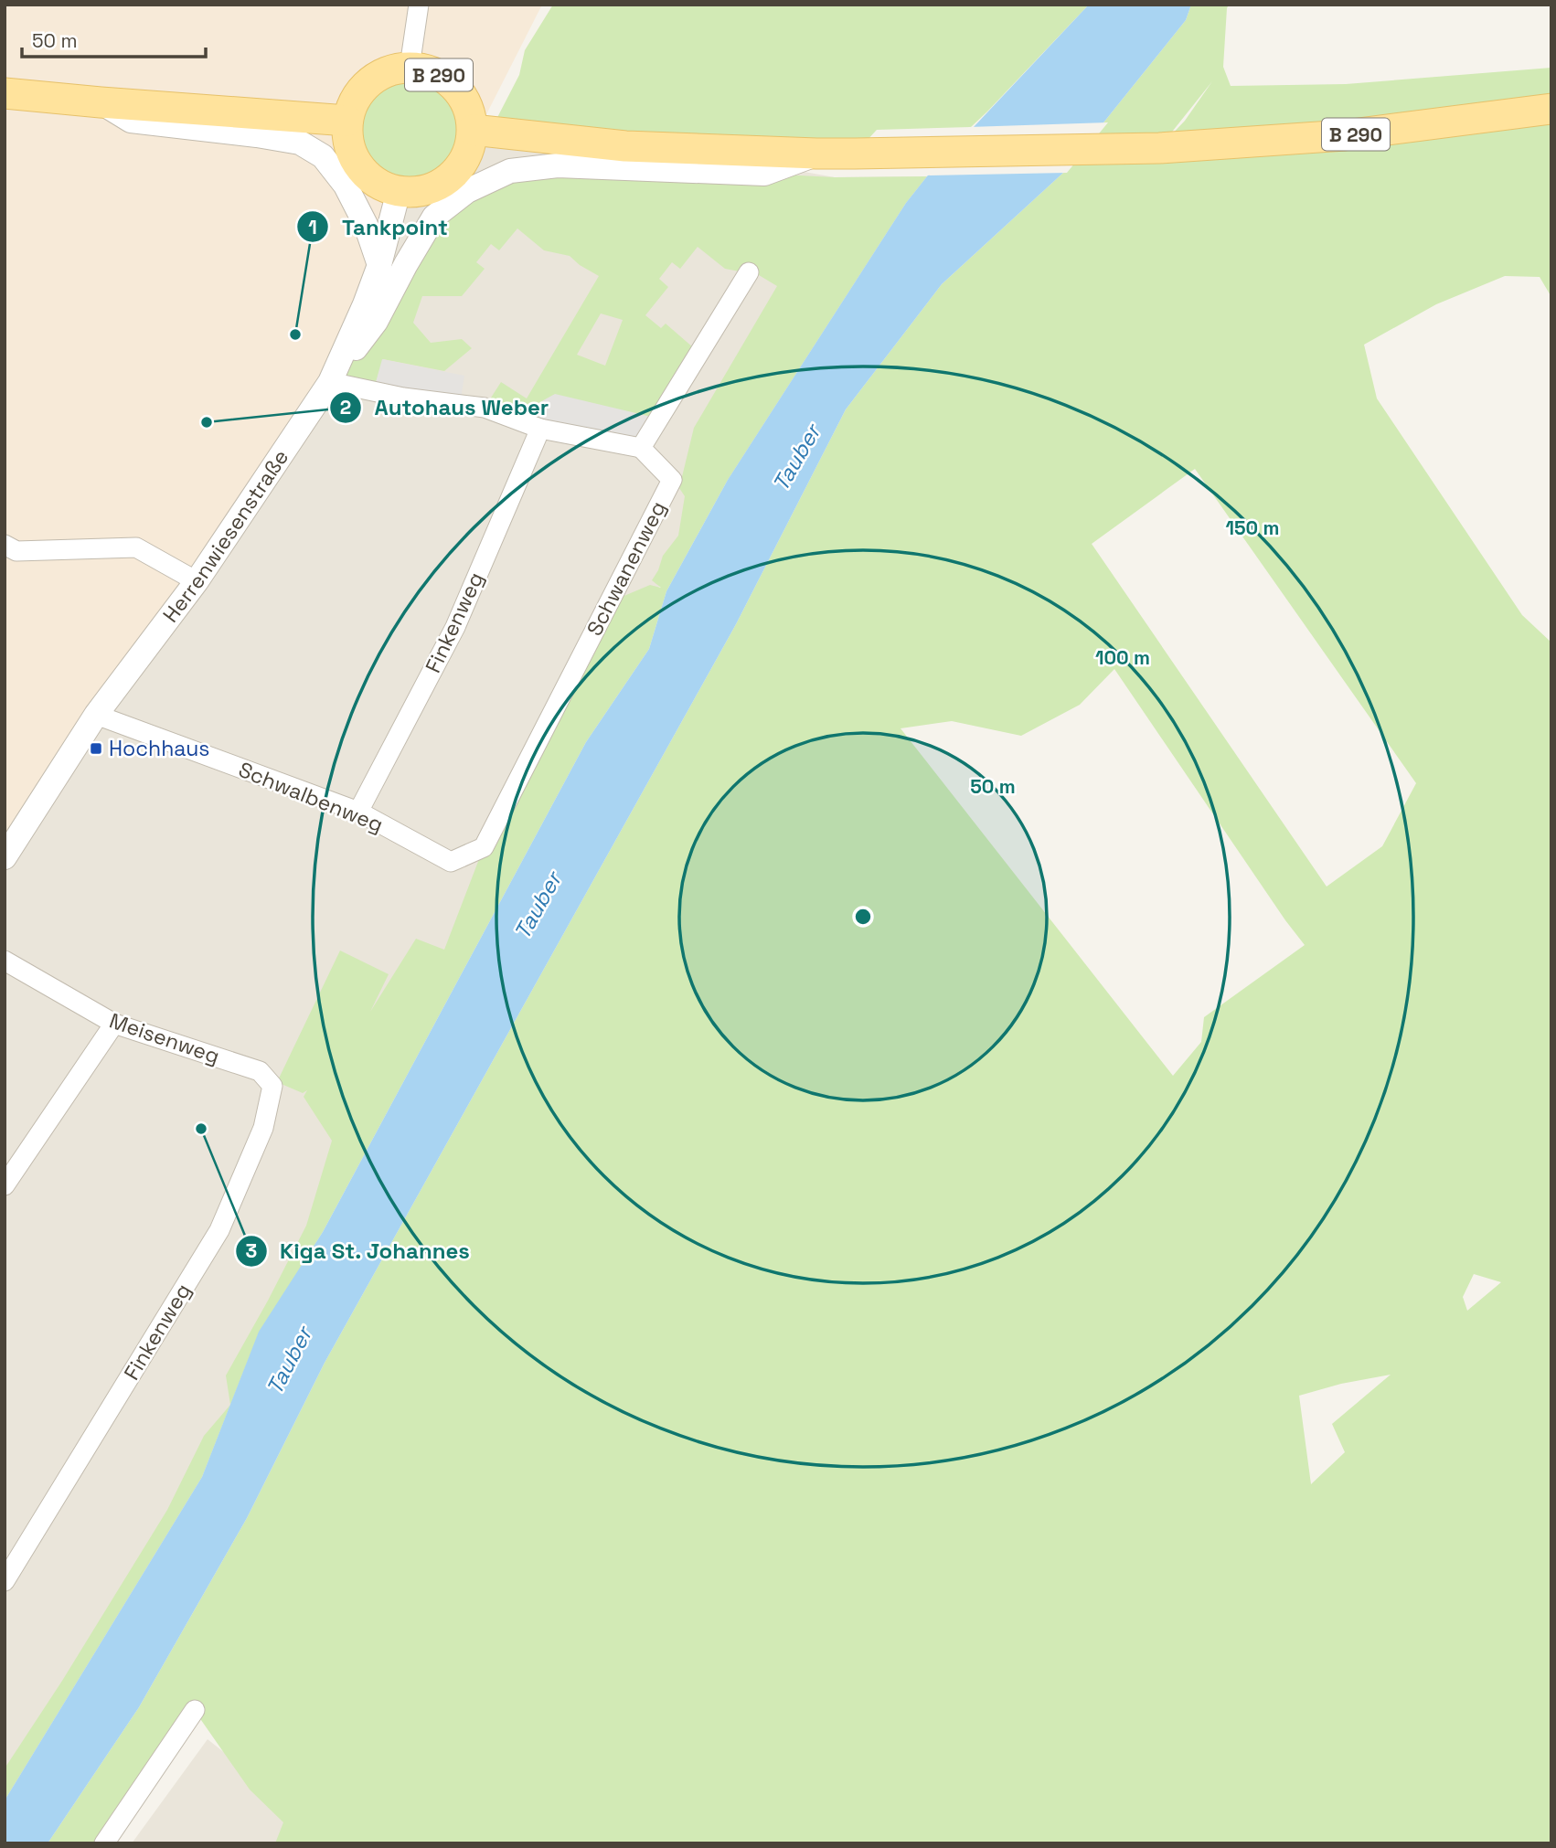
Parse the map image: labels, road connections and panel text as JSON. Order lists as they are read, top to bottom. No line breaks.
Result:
{"streets":{"main road":["B 290"],"street":["Herrenwiesenstraße","Schwanenweg","Finkenweg","Schwalbenweg","Meisenweg"]},"crossings":[["B 290","Herrenwiesenstraße"],["Herrenwiesenstraße","Schwalbenweg"],["Schwanenweg","Schwalbenweg"],["Finkenweg","Schwalbenweg"],["Finkenweg","Meisenweg"]],"water":["Tauber"],"places":{"other":["Tankpoint","Autohaus Weber","Kiga St. Johannes"],"transit":["Hochhaus"]},"scale_bar":"50 m","rings":["150 m","100 m","50 m"]}
